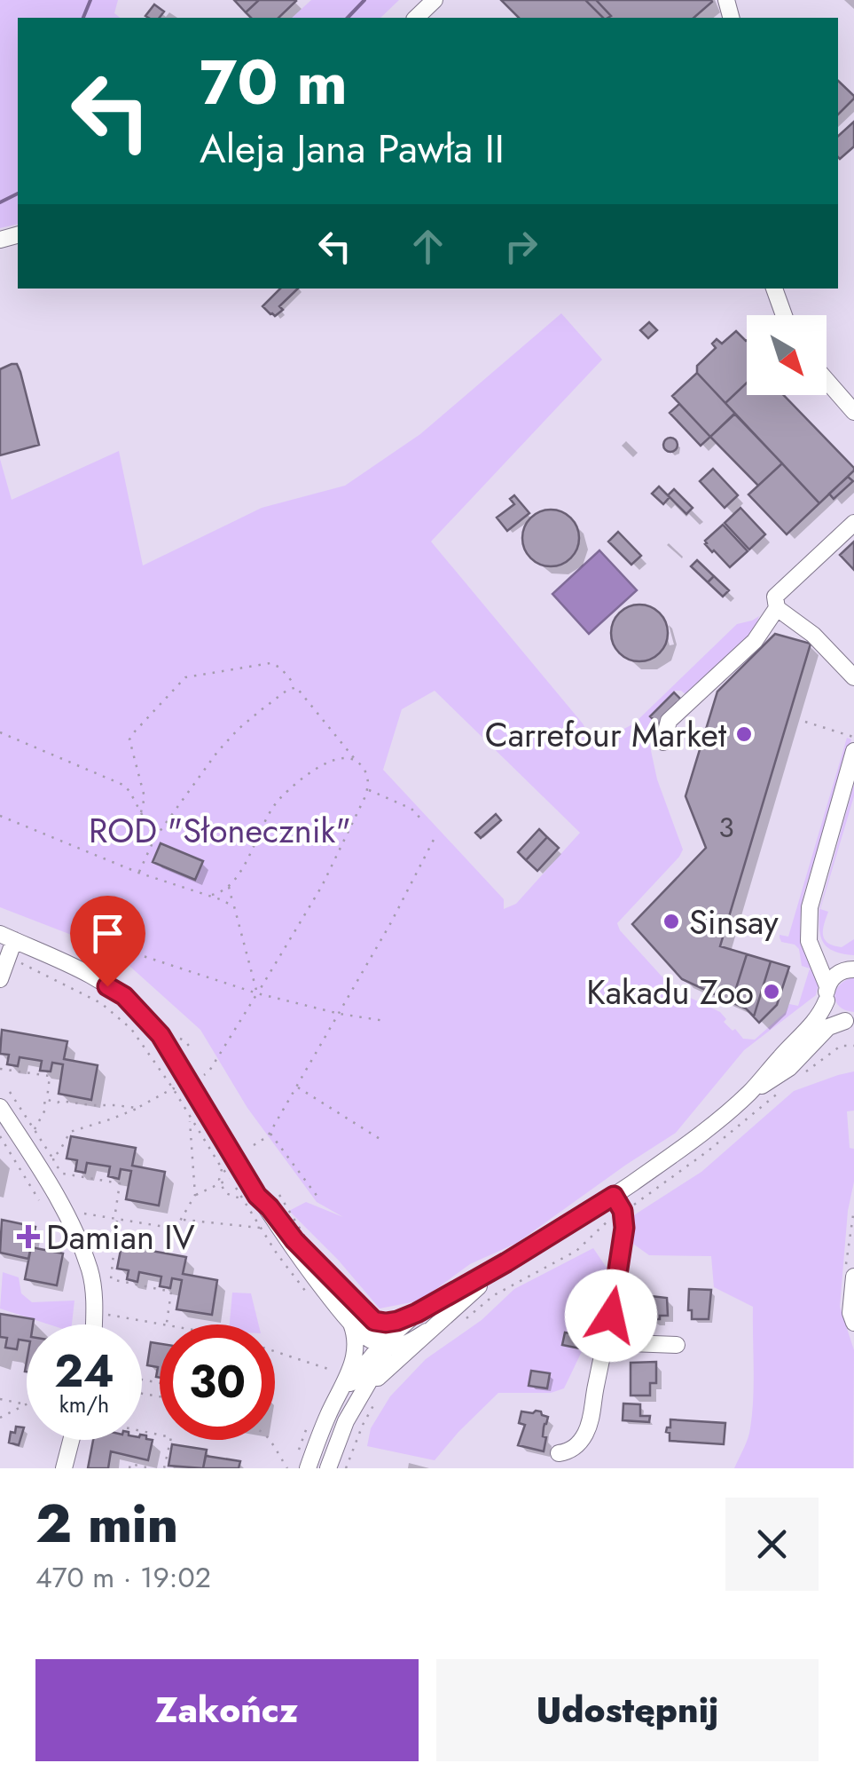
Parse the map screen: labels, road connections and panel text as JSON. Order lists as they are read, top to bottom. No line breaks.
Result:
{"parks":["ROD \"Słonecznik\""],"places":{"other":["Carrefour Market","Sinsay","Kakadu Zoo"],"health":["Damian IV"]},"house_numbers":["3"],"north":"bottom right","page":{"turn":["70 m","Aleja Jana Pawła II"],"speed":"24 km/h","limit":"30","heading":["2 min","470 m · 19:02"],"buttons":["Zakończ","Udostępnij"]}}
